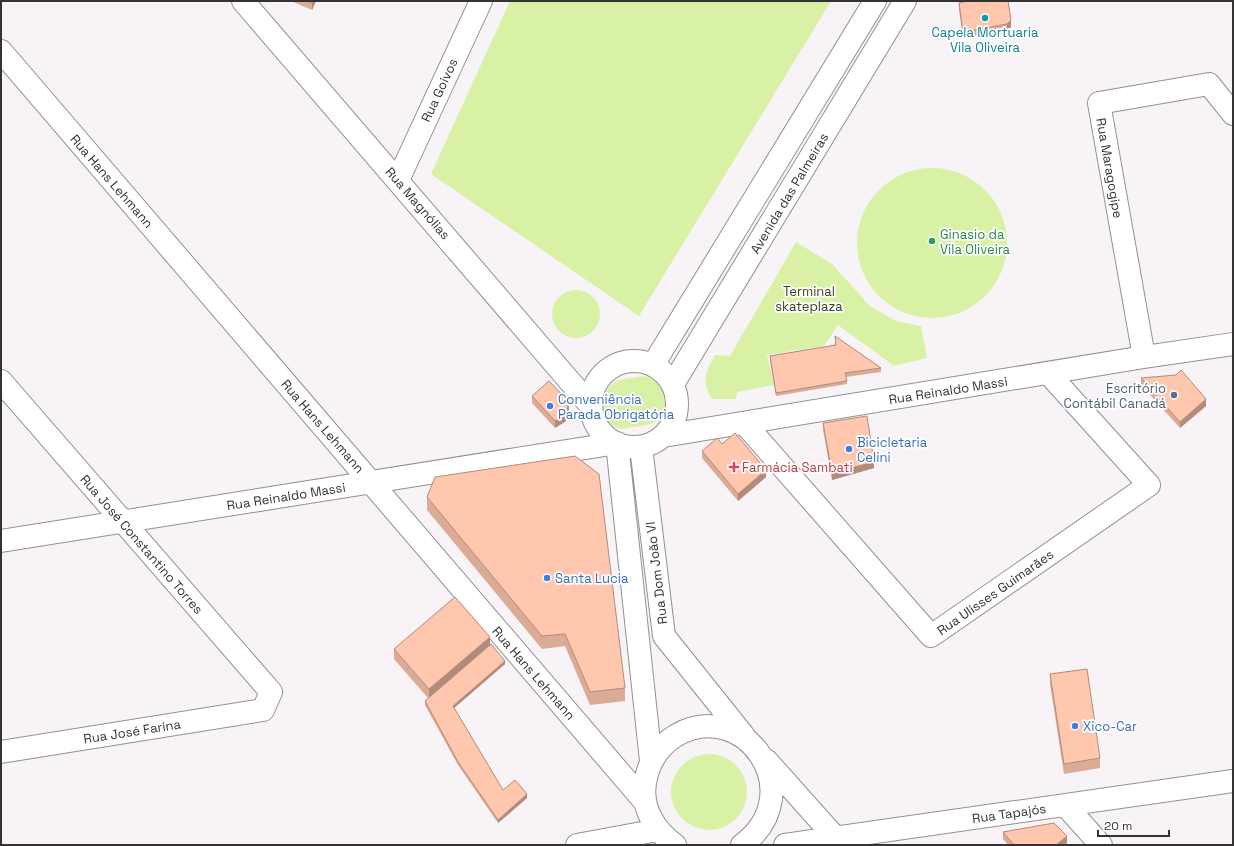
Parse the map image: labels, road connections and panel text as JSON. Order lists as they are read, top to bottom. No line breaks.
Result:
{"streets":{"street":["Rua Goivos","Rua Maragogipe","Rua Hans Lehmann","Avenida das Palmeiras","Rua Magnólias","Rua Reinaldo Massi","Rua José Constantino Torres","Rua Dom João VI","Rua Ulisses Guimarães","Rua José Farina","Rua Tapajós"]},"crossings":[["Rua Goivos","Rua Magnólias"],["Rua Maragogipe","Rua Reinaldo Massi"],["Rua Hans Lehmann","Rua Reinaldo Massi"],["Avenida das Palmeiras","Rua Magnólias"],["Avenida das Palmeiras","Rua Reinaldo Massi"],["Avenida das Palmeiras","Rua Dom João VI"],["Rua Magnólias","Rua Reinaldo Massi"],["Rua Magnólias","Rua Dom João VI"],["Rua Reinaldo Massi","Rua José Constantino Torres"],["Rua Reinaldo Massi","Rua Dom João VI"],["Rua Reinaldo Massi","Rua Ulisses Guimarães"],["Rua José Constantino Torres","Rua José Farina"]],"parks":["Terminal skateplaza"],"places":{"other":["Capela Mortuaria Vila Oliveira","Ginasio da Vila Oliveira","Escritório Contábil Canadá","Conveniência Parada Obrigatória","Bicicletaria Celini","Santa Lucia","Xico-Car"],"health":["Farmácia Sambati"]},"scale_bar":"20 m"}
